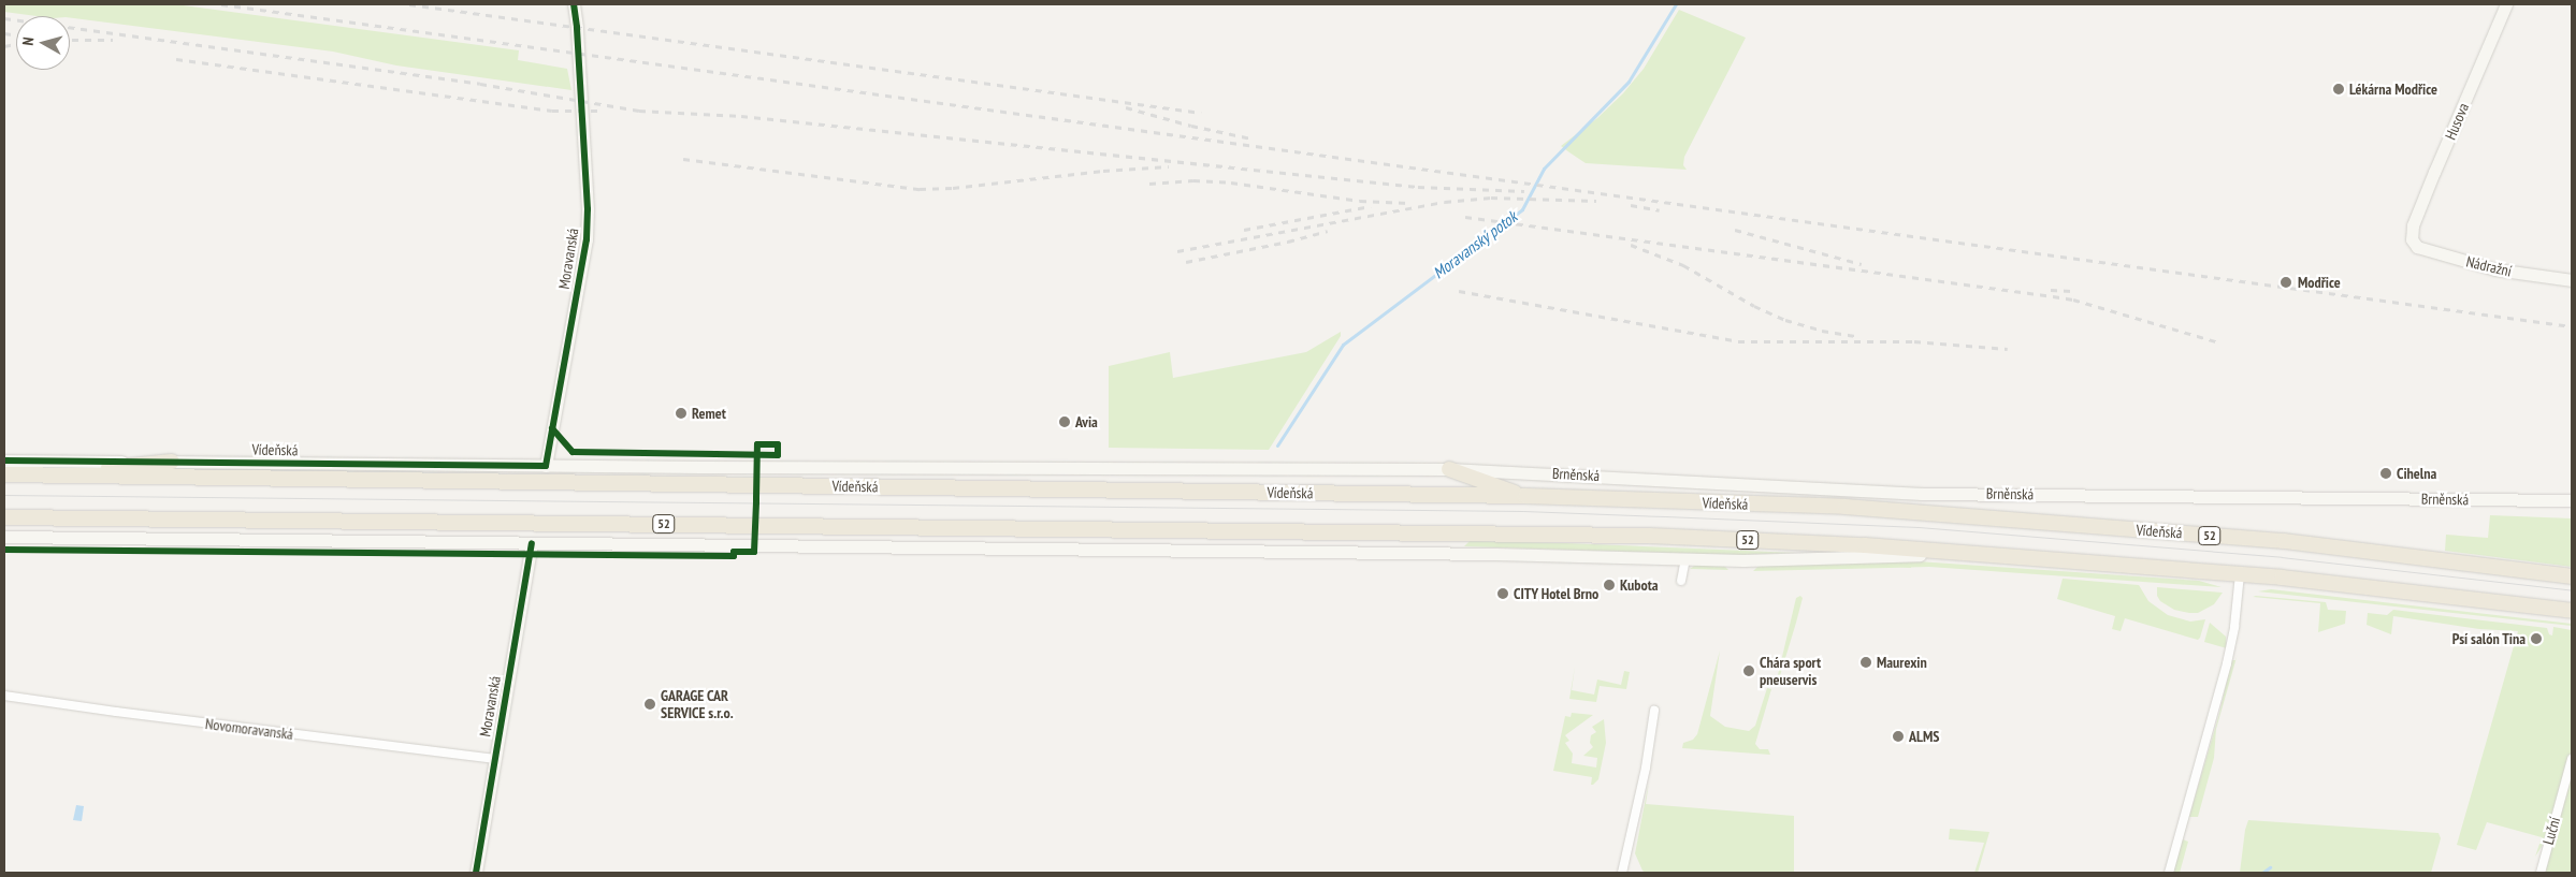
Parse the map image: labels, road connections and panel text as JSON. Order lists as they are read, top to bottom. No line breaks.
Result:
{"streets":{"highway":["Vídeňská","52"],"street":["Husova","Moravanská","Nádražní","Brněnská","Novomoravanská","Luční"]},"crossings":[["Husova","Nádražní"],["Moravanská","Vídeňská"],["Moravanská","Novomoravanská"],["Vídeňská","Brněnská"]],"water":["Moravanský potok"],"places":["Lékárna Modřice","Modřice","Remet","Avia","Cihelna","Kubota","CITY Hotel Brno","Psí salón Tina","Maurexin","Chára sport pneuservis","GARAGE CAR SERVICE s.r.o.","ALMS"],"north":"left"}
